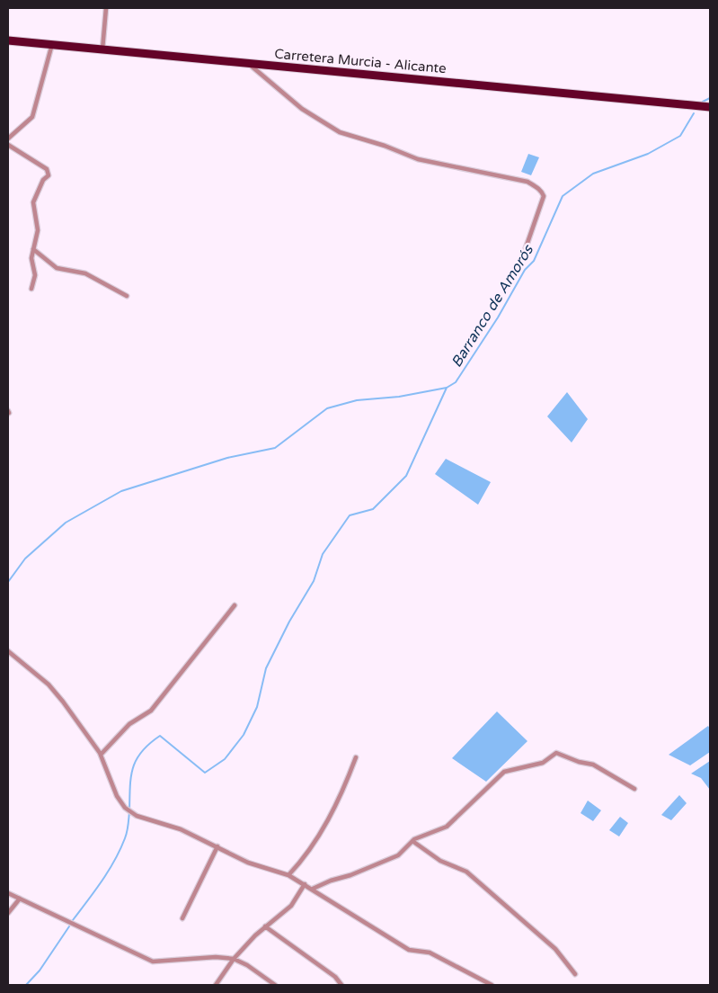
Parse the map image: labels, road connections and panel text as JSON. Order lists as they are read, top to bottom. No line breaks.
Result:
{"streets":{"highway":["Carretera Murcia - Alicante"]},"water":["Barranco de Amorós"]}
